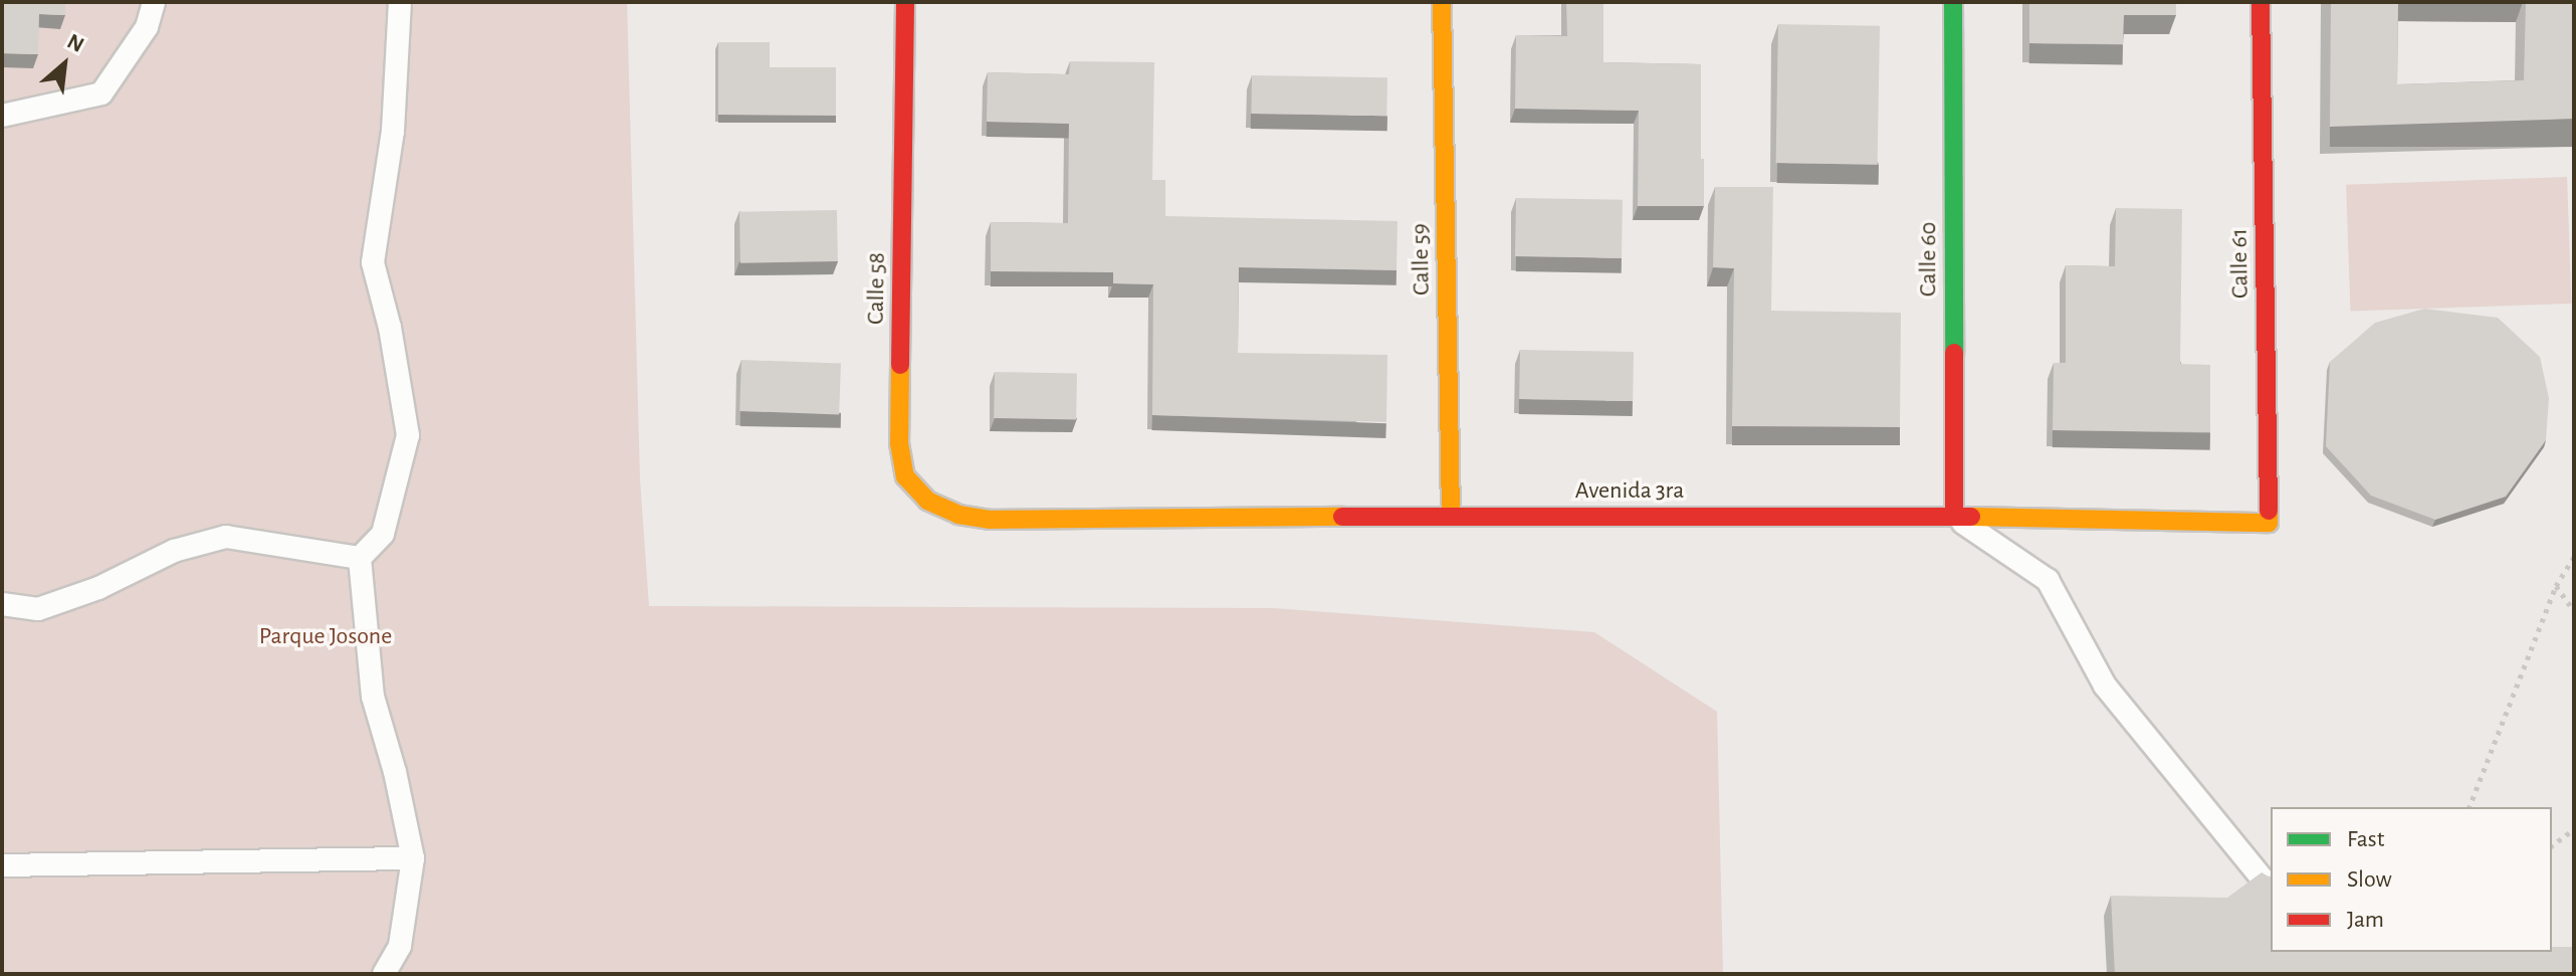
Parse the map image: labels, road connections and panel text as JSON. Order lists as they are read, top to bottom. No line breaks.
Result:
{"streets":{"street":["Calle 59","Calle 60","Calle 61","Calle 58","Avenida 3ra"]},"crossings":[["Calle 59","Avenida 3ra"],["Calle 60","Avenida 3ra"],["Calle 61","Avenida 3ra"],["Calle 58","Avenida 3ra"]],"parks":["Parque Josone"],"legend":["Fast","Slow","Jam"],"north":"top right"}
